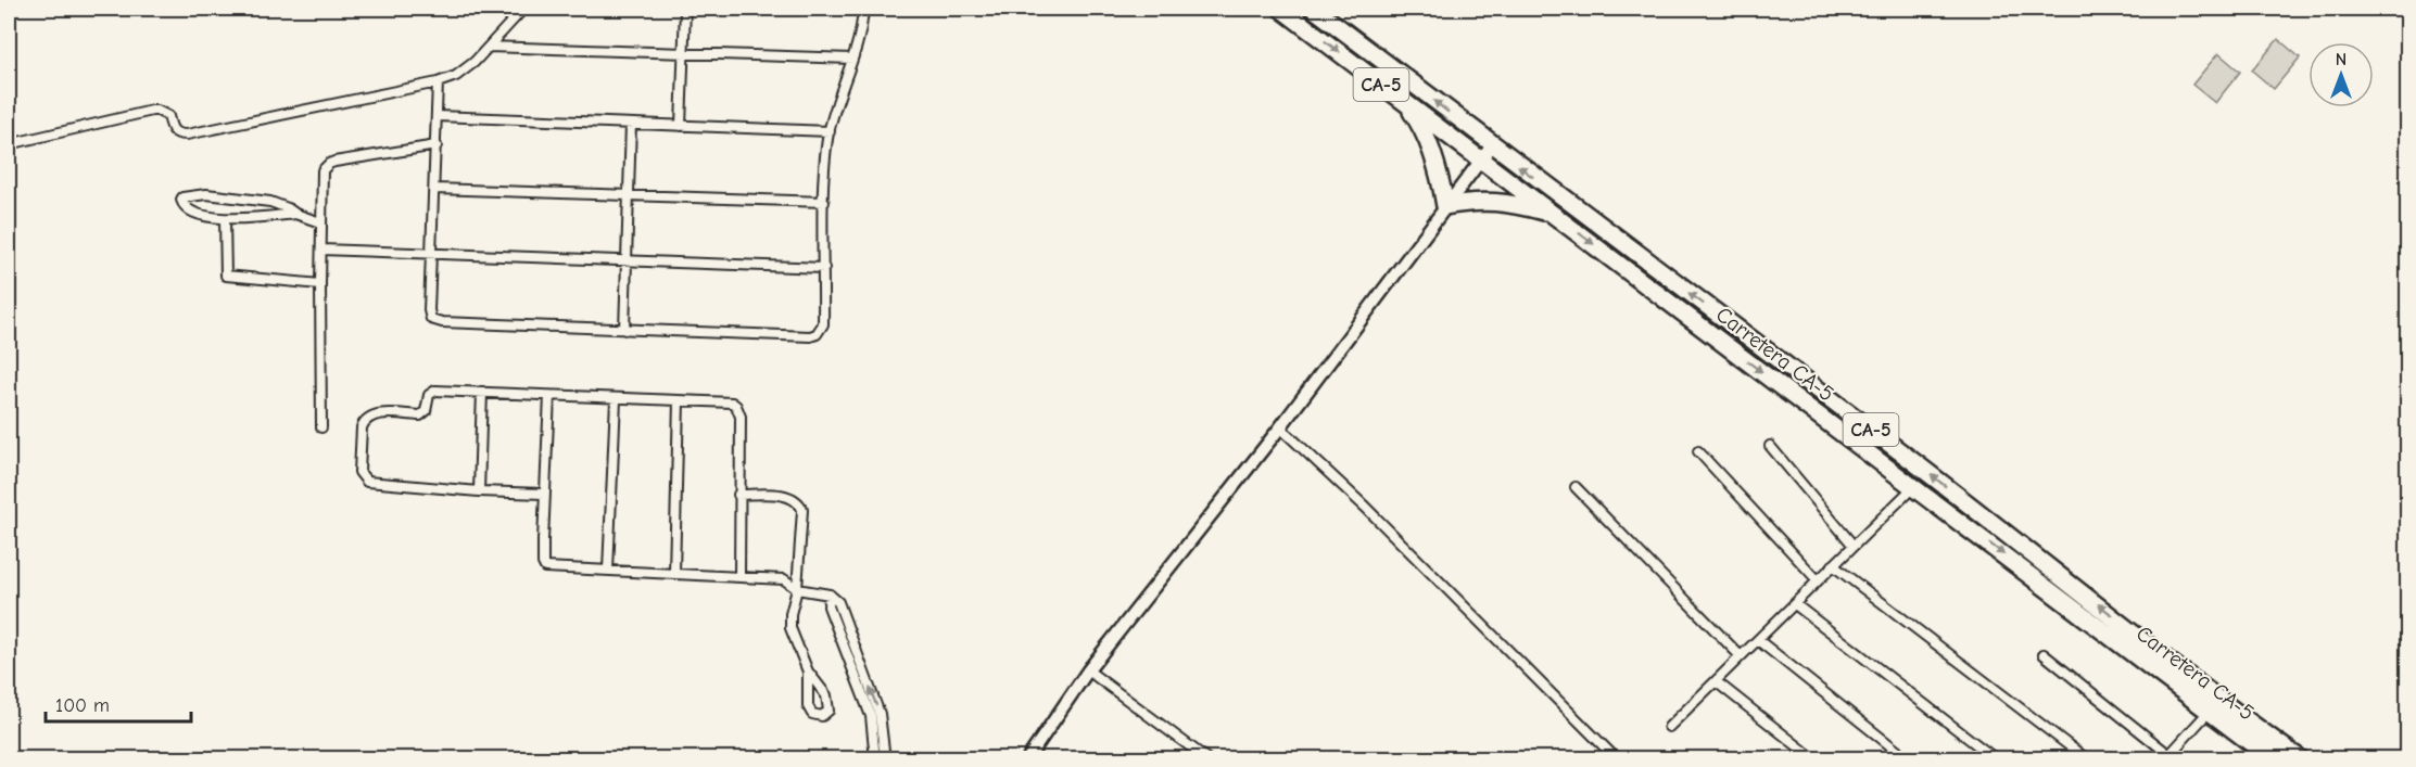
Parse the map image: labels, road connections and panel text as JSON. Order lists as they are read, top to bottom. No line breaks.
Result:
{"streets":{"highway":["CA-5","Carretera CA-5"]},"scale_bar":"100 m","north":"top"}
